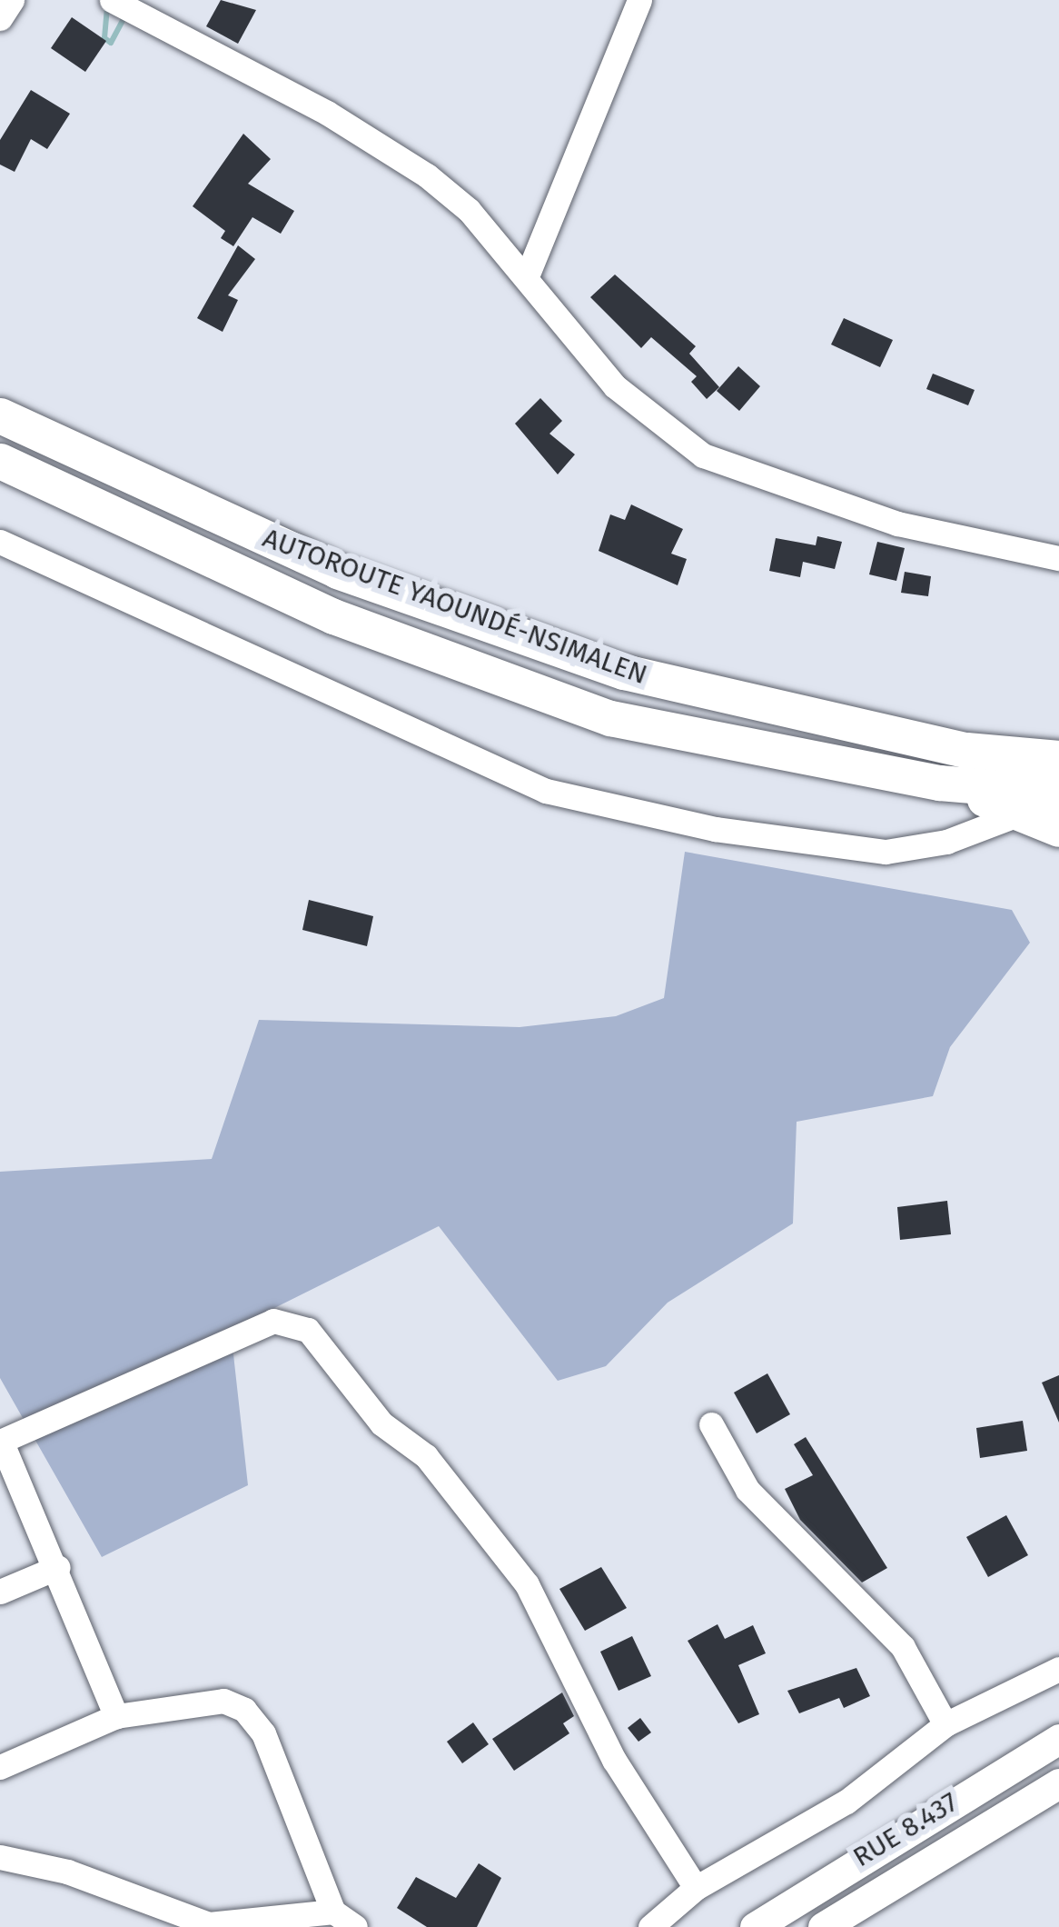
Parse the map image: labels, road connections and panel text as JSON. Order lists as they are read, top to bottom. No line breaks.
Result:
{"streets":{"highway":["AUTOROUTE YAOUNDÉ-NSIMALEN"],"main road":["RUE 8.437"]}}
